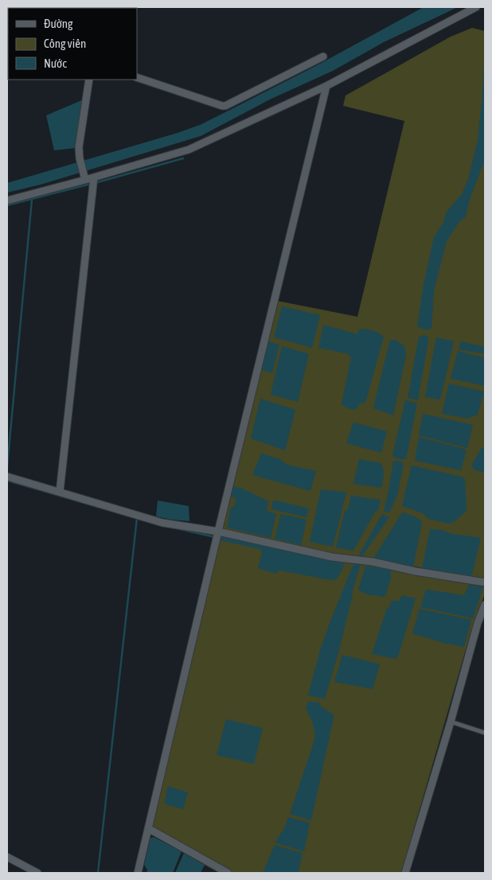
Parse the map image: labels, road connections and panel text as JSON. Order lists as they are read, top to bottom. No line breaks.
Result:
{"legend":["Đường","Công viên","Nước"]}
